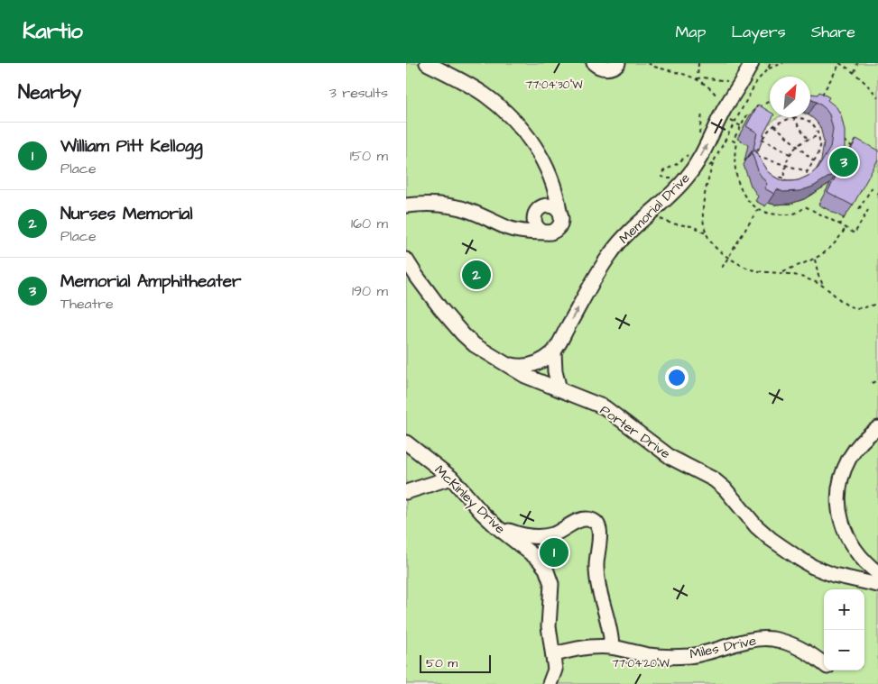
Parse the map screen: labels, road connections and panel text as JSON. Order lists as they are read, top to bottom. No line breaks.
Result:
{"streets":{"lane":["Memorial Drive","Porter Drive","McKinley Drive","Miles Drive"]},"crossings":[["McKinley Drive","Miles Drive"]],"one_way":["Memorial Drive"],"scale_bar":"50 m","north":"top right","page":{"header":"Kartio","nav":["Map","Layers","Share"],"heading":["Nearby","3 results"],"list":[{"mark":"1","name":"William Pitt Kellogg","note":"Place","value":"150 m"},{"mark":"2","name":"Nurses Memorial","note":"Place","value":"160 m"},{"mark":"3","name":"Memorial Amphitheater","note":"Theatre","value":"190 m"}],"pins":["3","2","1"],"map_buttons":["+","−"],"scale":"50 m"},"coordinates":["77°04'30\"W","77°04'20\"W"]}
